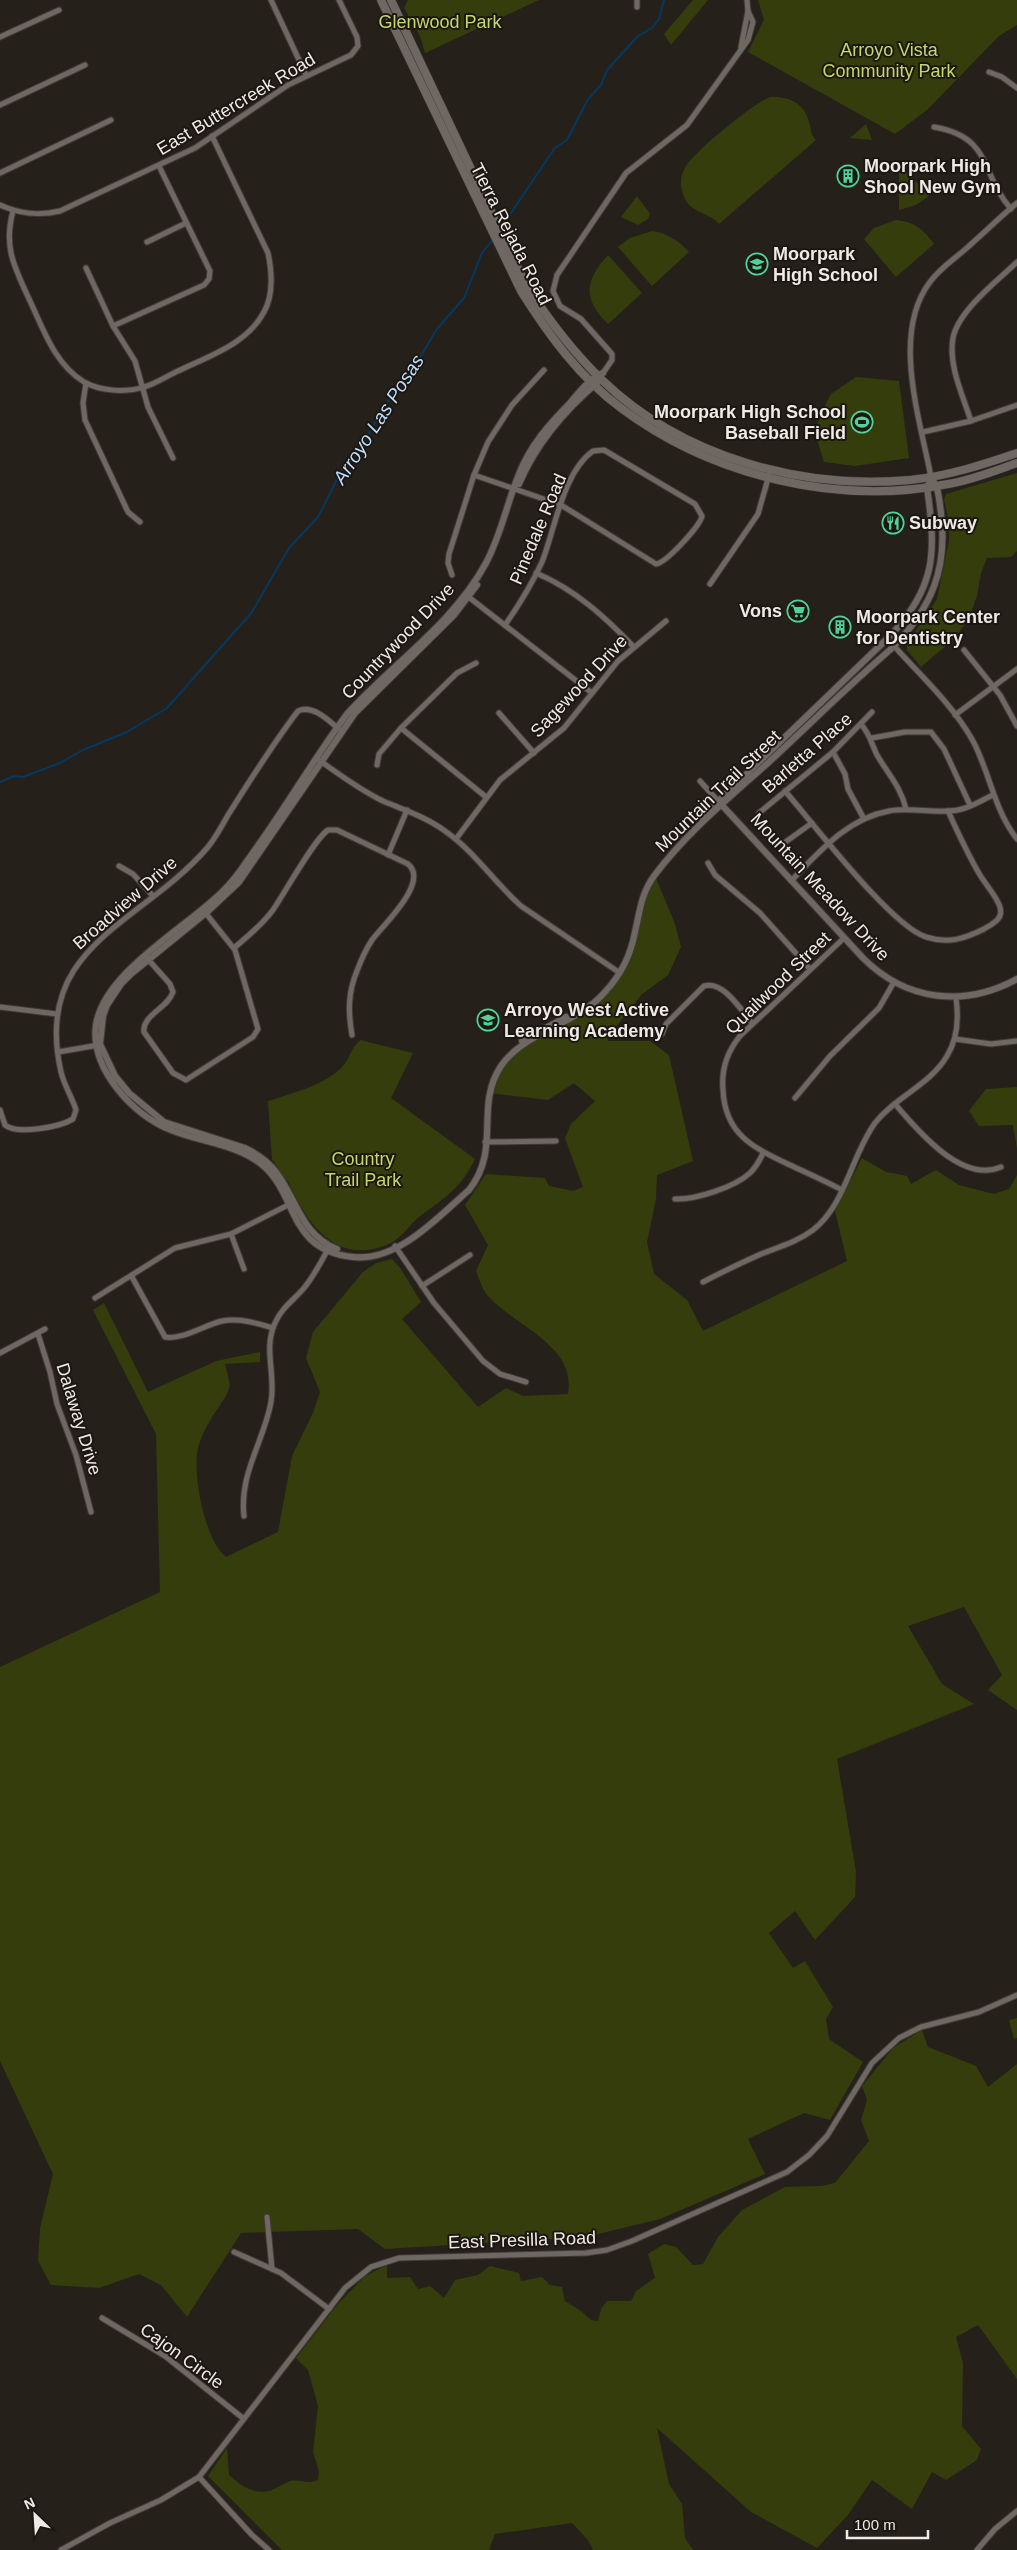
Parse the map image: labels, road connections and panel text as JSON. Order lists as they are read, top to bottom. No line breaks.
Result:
{"streets":{"main road":["Tierra Rejada Road"],"street":["East Buttercreek Road","Pinedale Road","Countrywood Drive","Sagewood Drive","Barletta Place","Mountain Trail Street","Mountain Meadow Drive","Broadview Drive","Quailwood Street","Dalaway Drive","East Presilla Road","Cajon Circle"]},"crossings":[["Tierra Rejada Road","Countrywood Drive"],["Tierra Rejada Road","Mountain Trail Street"],["Countrywood Drive","Mountain Trail Street"],["Countrywood Drive","Broadview Drive"],["Mountain Trail Street","Mountain Meadow Drive"],["Mountain Meadow Drive","Quailwood Street"],["East Presilla Road","Cajon Circle"]],"water":["Arroyo Las Posas"],"parks":["Glenwood Park","Arroyo Vista Community Park","Country Trail Park"],"places":{"building":["Moorpark High Shool New Gym","Moorpark Center for Dentistry"],"school or university":["Moorpark High School","Arroyo West Active Learning Academy"],"sports":["Moorpark High School Baseball Field"],"restaurant":["Subway"],"supermarket":["Vons"]},"scale_bar":"100 m","north":"top left"}
